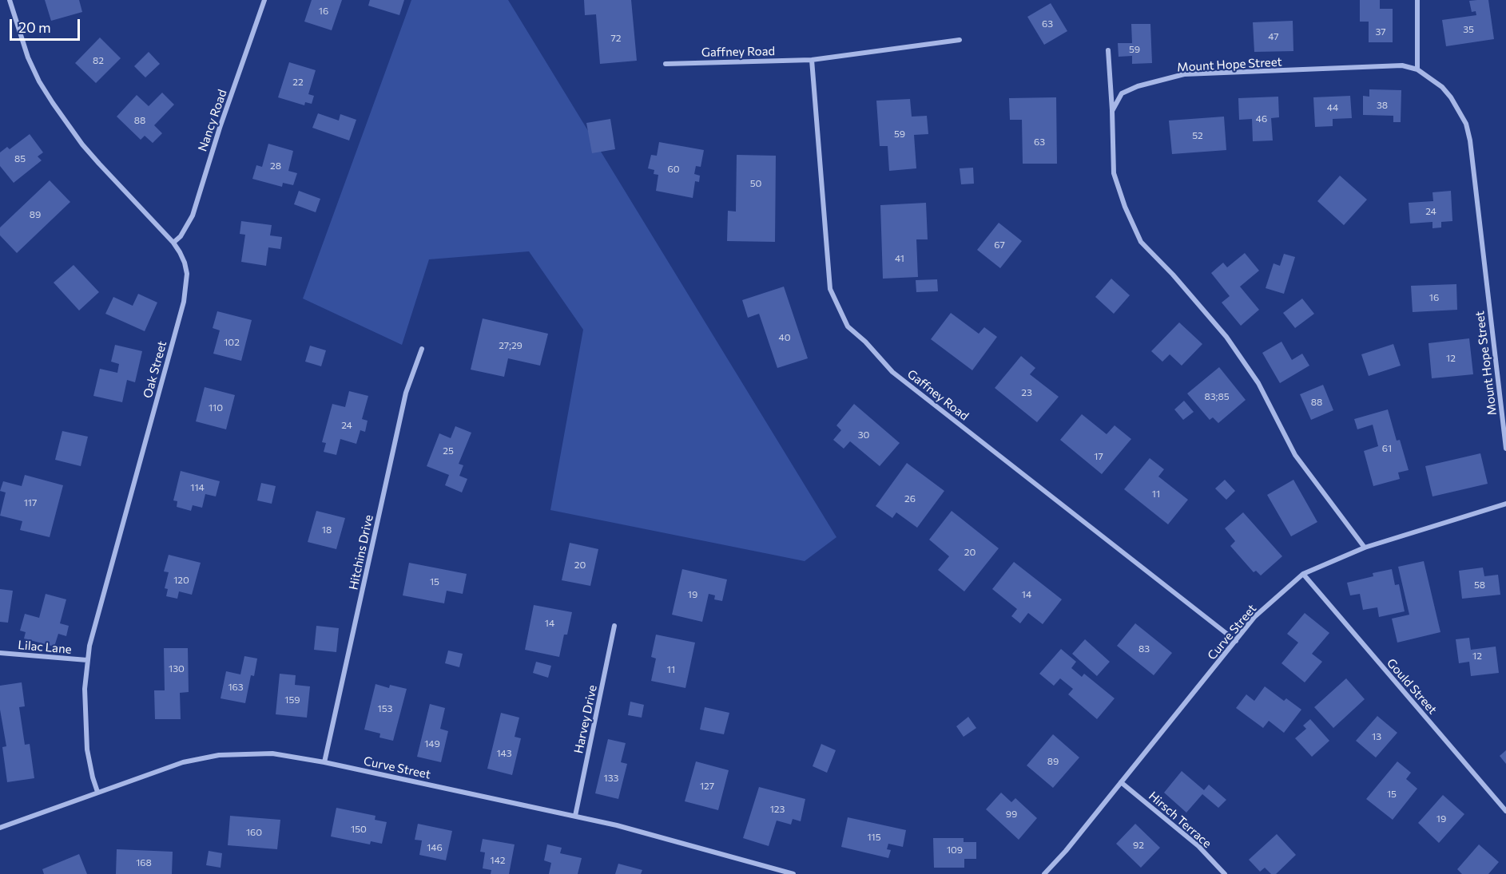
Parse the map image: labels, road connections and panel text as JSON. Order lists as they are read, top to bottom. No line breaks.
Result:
{"streets":{"street":["Gaffney Road","Mount Hope Street","Nancy Road","Oak Street","Hitchins Drive","Curve Street","Lilac Lane","Gould Street","Harvey Drive","Hirsch Terrace"]},"crossings":[["Gaffney Road","Curve Street"],["Nancy Road","Oak Street"],["Oak Street","Curve Street"],["Oak Street","Lilac Lane"],["Hitchins Drive","Curve Street"],["Curve Street","Gould Street"],["Curve Street","Harvey Drive"],["Curve Street","Hirsch Terrace"]],"house_numbers":["16","63","35","37","47","72","59","82","22","38","44","46","88","59","52","63","85","28","60","50","24","89","67","41","16","40","102","27;29","12","23","83;85","88","110","24","30","61","25","17","114","11","26","117","18","20","20","120","15","58","19","14","14","83","12","130","11","163","159","153","13","149","143","89","133","127","15","123","99","19","150","160","115","92","146","109","142","168"],"scale_bar":"20 m"}
